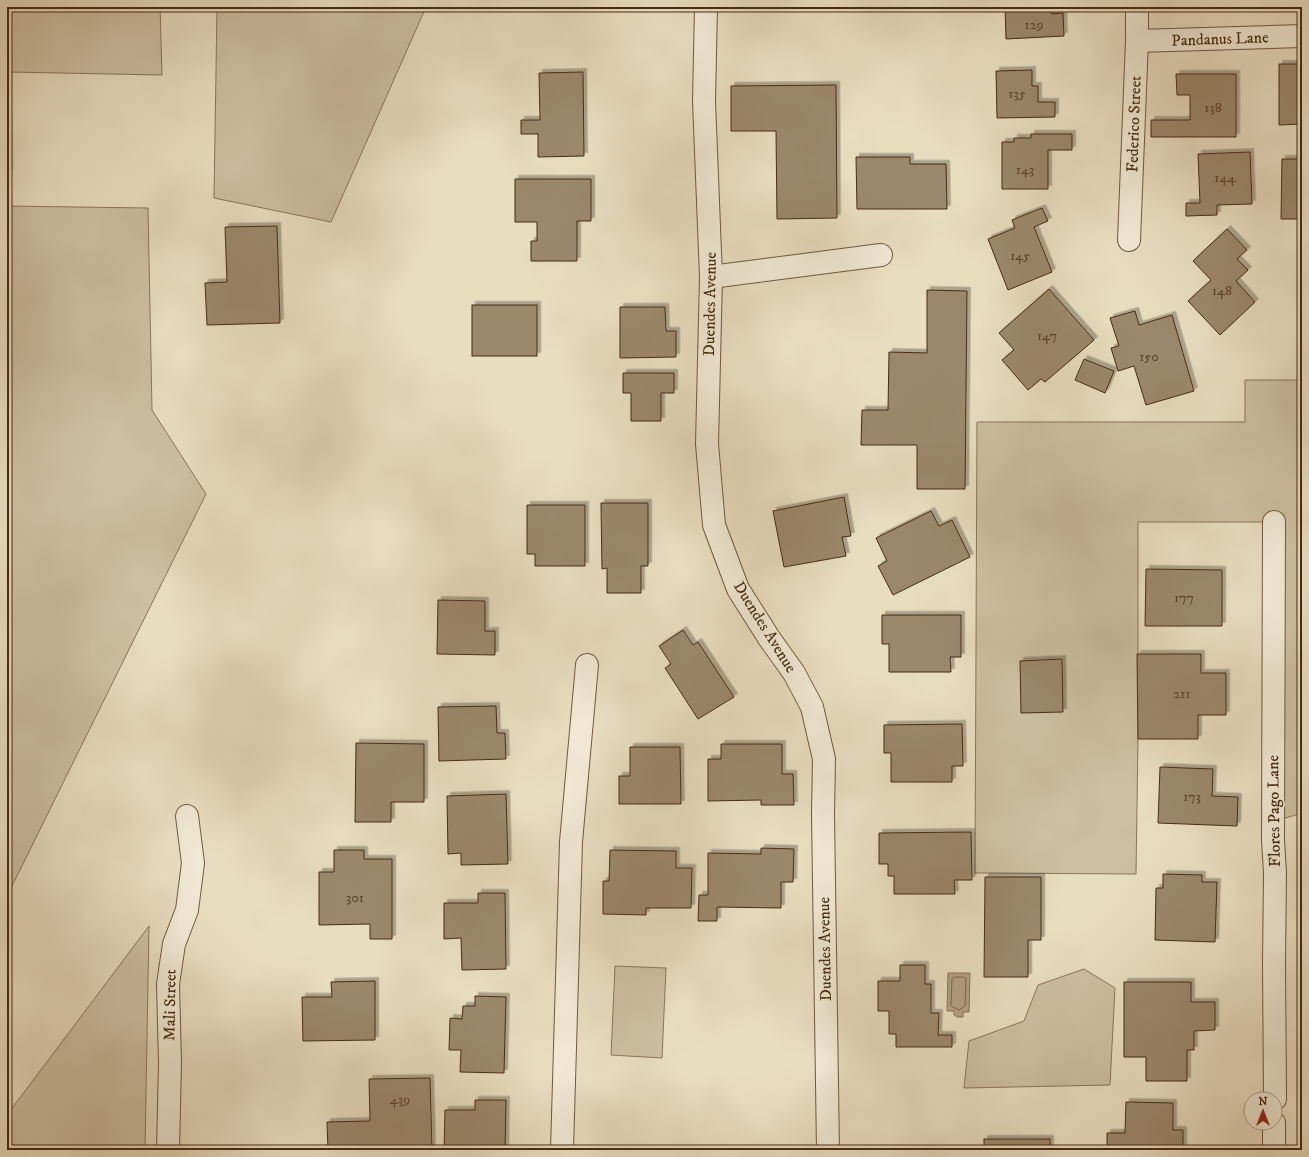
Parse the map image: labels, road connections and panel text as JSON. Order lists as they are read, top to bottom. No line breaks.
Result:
{"streets":{"street":["Pandanus Lane","Federico Street","Duendes Avenue","Flores Pago Lane","Mali Street"]},"crossings":[["Pandanus Lane","Federico Street"]],"house_numbers":["129","135","138","143","144","145","148","147","150","177","211","173","301","439"],"north":"top"}
